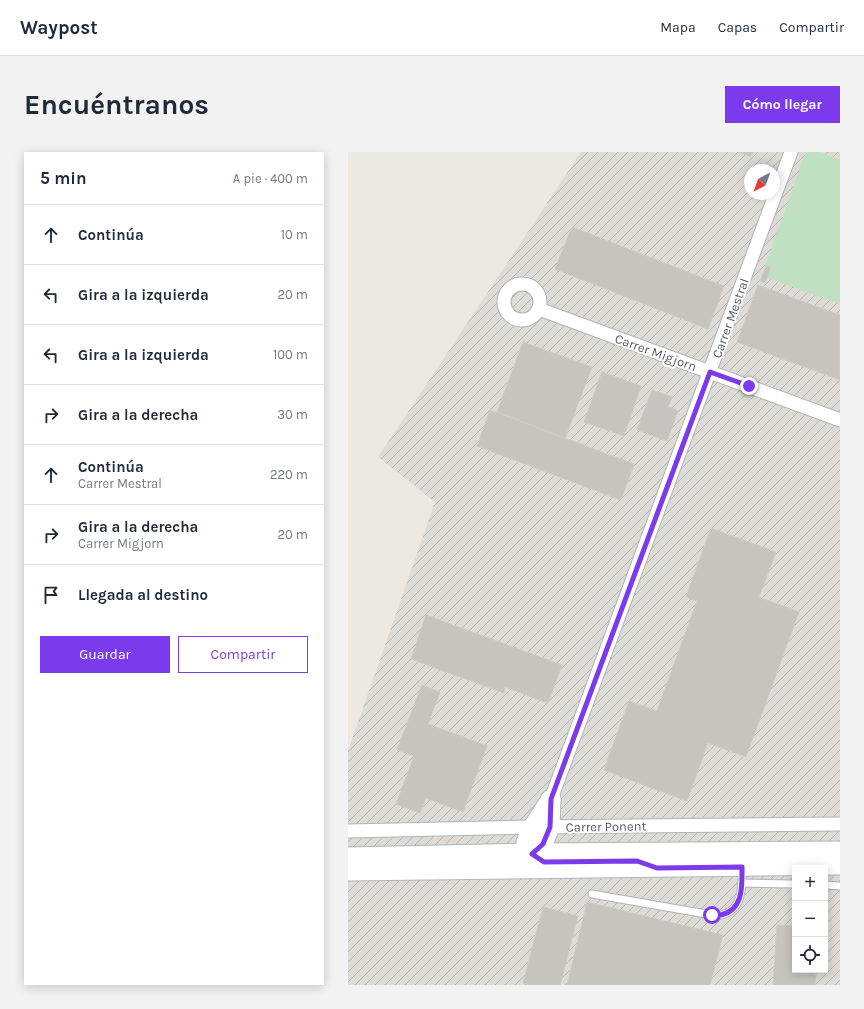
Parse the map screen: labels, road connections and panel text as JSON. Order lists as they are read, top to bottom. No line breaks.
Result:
{"streets":{"street":["Carrer Mestral","Carrer Migjorn","Carrer Ponent"]},"crossings":[["Carrer Mestral","Carrer Migjorn"]],"north":"bottom left","page":{"header":"Waypost","nav":["Mapa","Capas","Compartir"],"buttons":["Cómo llegar",["Guardar","Compartir"]],"title":"Encuéntranos","heading":["5 min","A pie · 400 m"],"list":[["Continúa","10 m"],["Gira a la izquierda","20 m"],["Gira a la izquierda","100 m"],["Gira a la derecha","30 m"],["Continúa","Carrer Mestral","220 m"],["Gira a la derecha","Carrer Migjorn","20 m"],"Llegada al destino"],"map_buttons":["+","−"]}}
